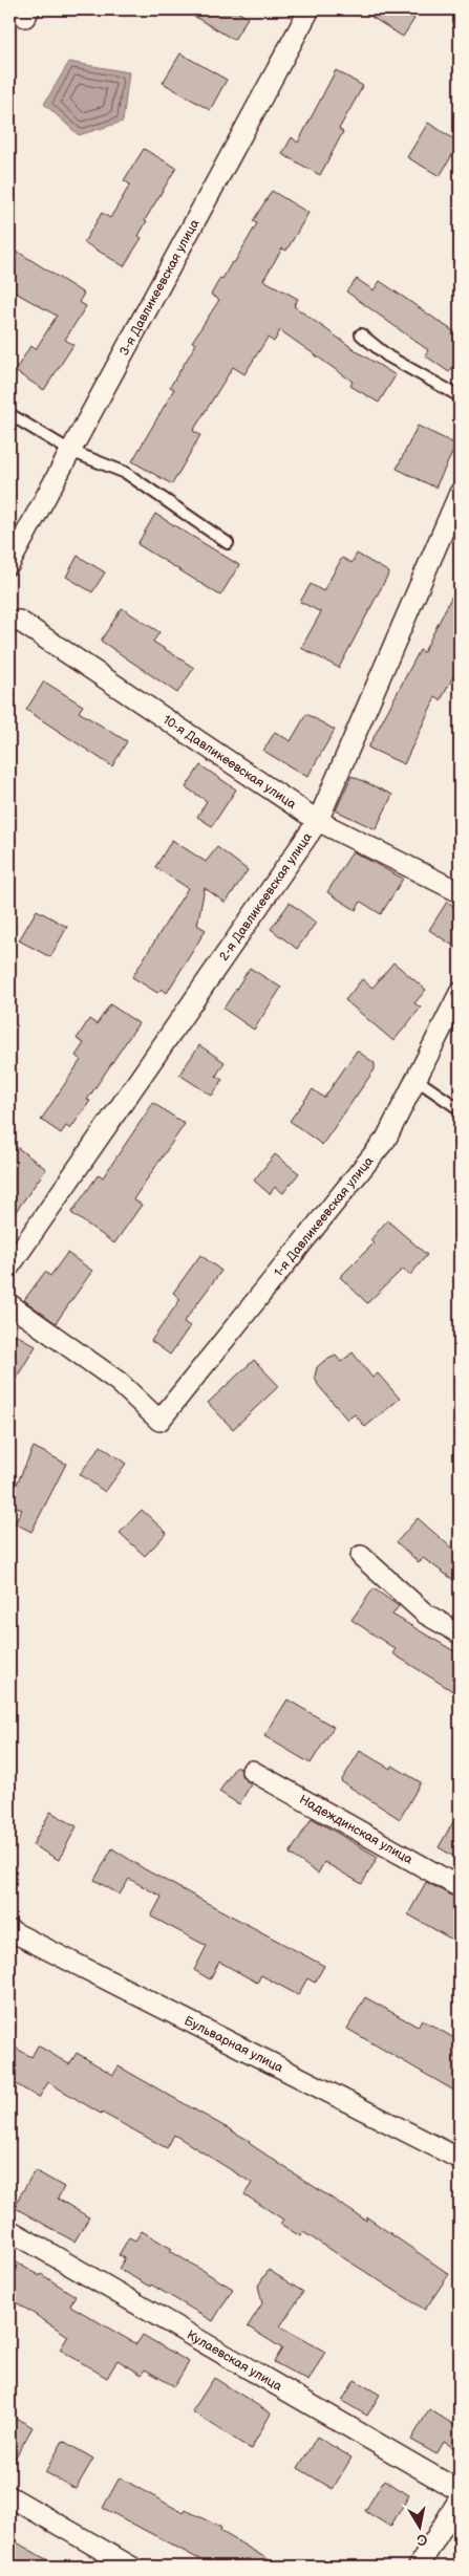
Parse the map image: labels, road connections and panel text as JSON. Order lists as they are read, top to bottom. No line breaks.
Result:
{"streets":{"street":["3-я Давликеевская улица","10-я Давликеевская улица","2-я Давликеевская улица","1-я Давликеевская улица","Надеждинская улица","Бульварная улица","Кулаевская улица"]},"crossings":[["10-я Давликеевская улица","2-я Давликеевская улица"]],"north":"bottom"}
